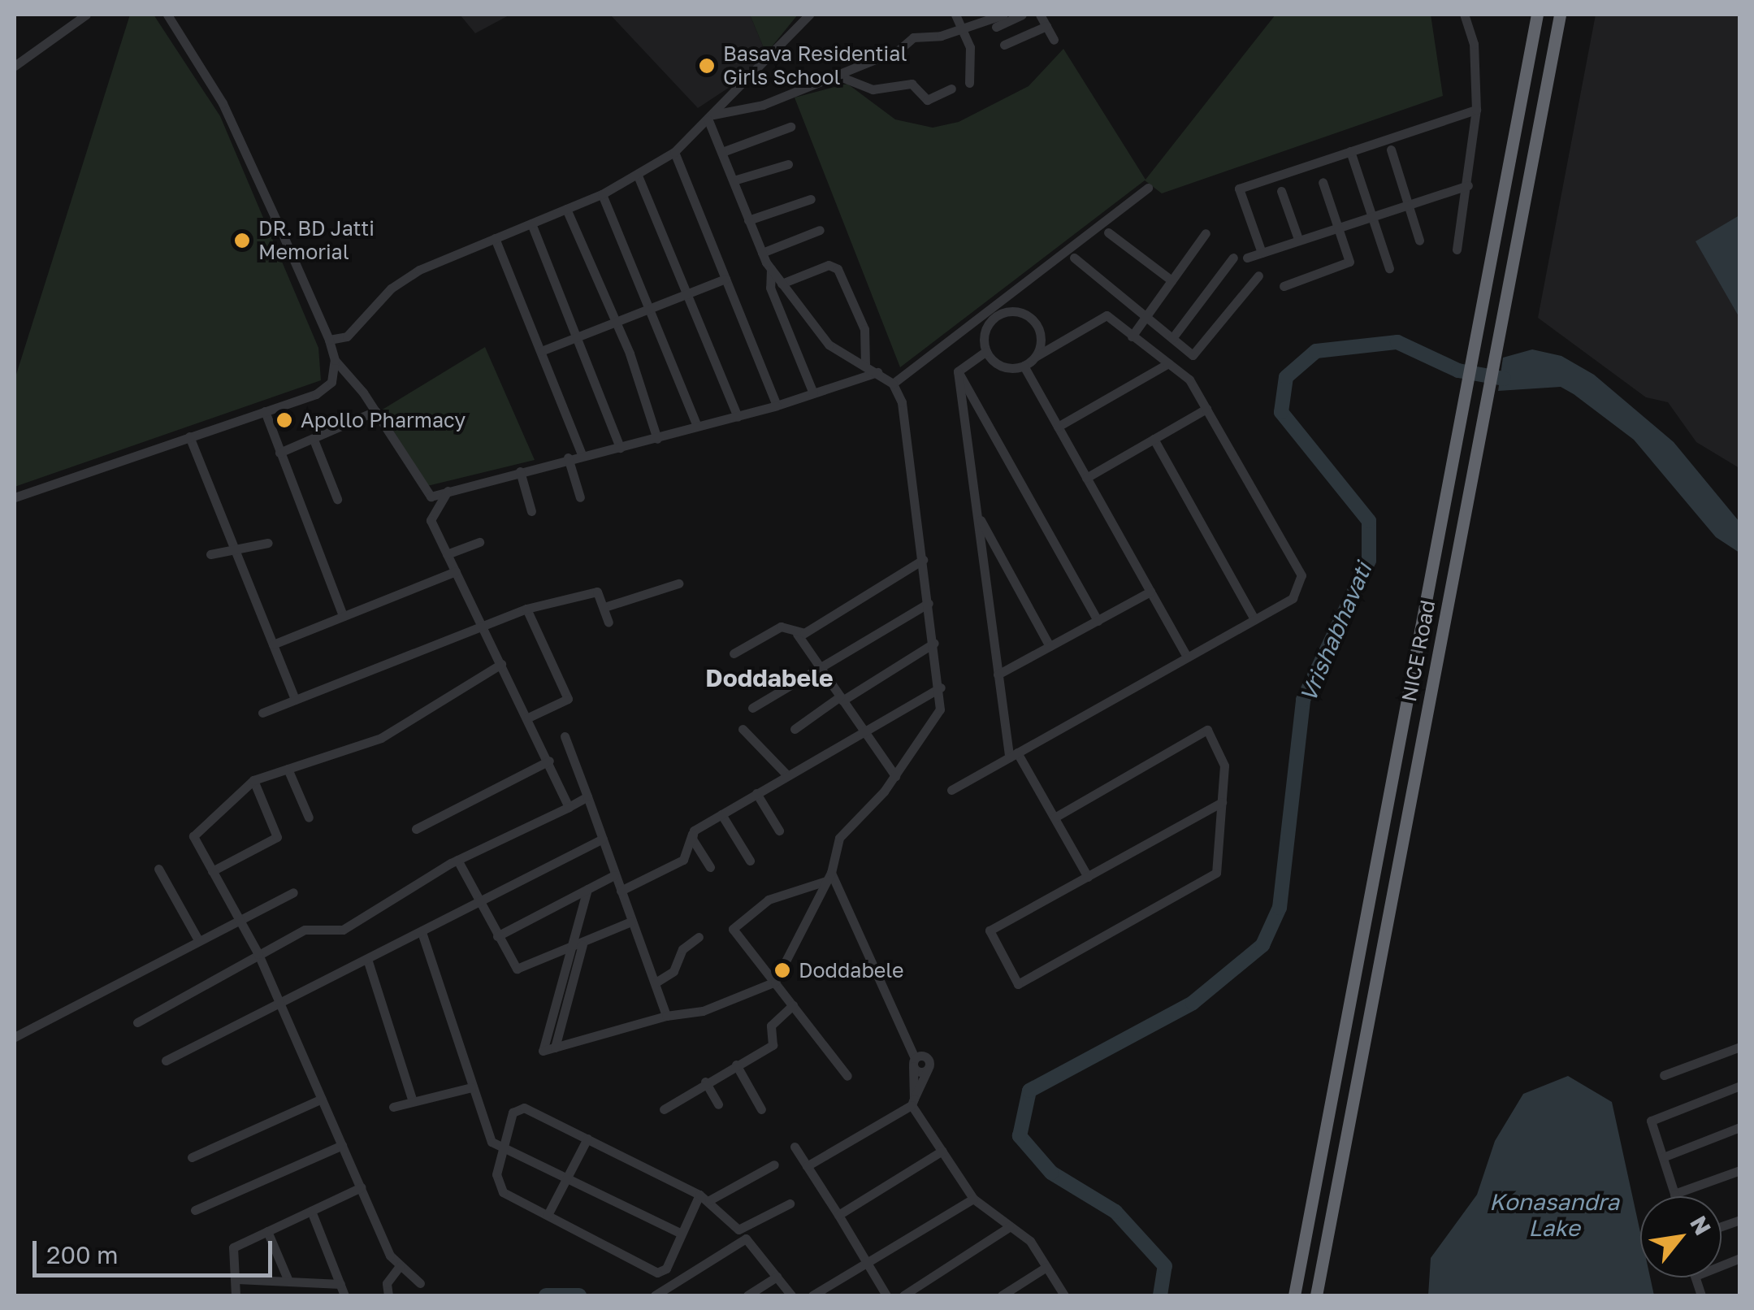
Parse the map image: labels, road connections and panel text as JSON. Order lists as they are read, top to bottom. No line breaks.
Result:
{"streets":{"highway":["NICE Road"]},"districts":["Doddabele"],"water":["Vrishabhavati","Konasandra Lake"],"places":["Basava Residential Girls School","DR. BD Jatti Memorial","Apollo Pharmacy","Doddabele"],"scale_bar":"200 m","north":"top right"}
